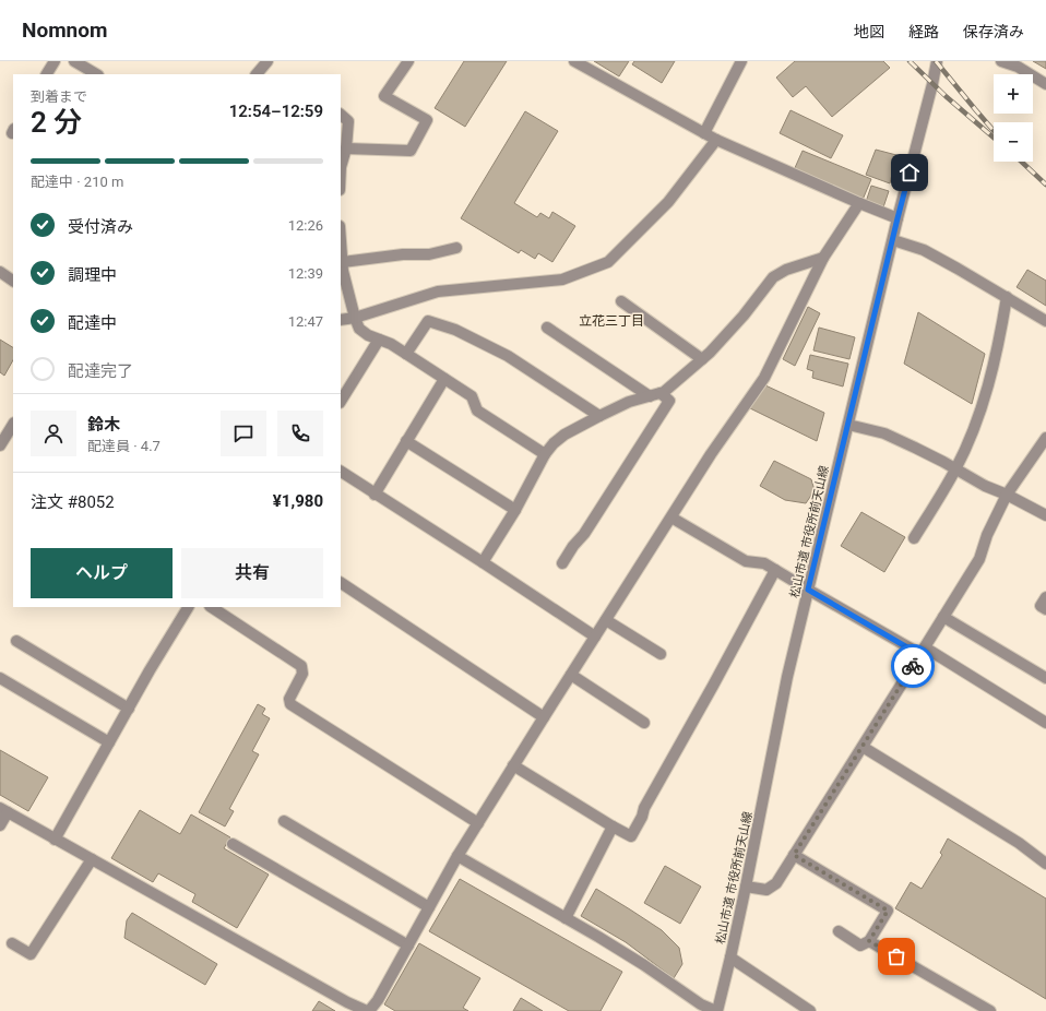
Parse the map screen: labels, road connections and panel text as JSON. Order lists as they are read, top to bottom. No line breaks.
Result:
{"streets":{"street":["松山市道 市役所前天山線"]},"districts":["立花三丁目"],"page":{"header":"Nomnom","nav":["地図","経路","保存済み"],"map_buttons":["+","−"],"heading":["2 分","到着まで","12:54–12:59"],"panel":["鈴木","配達員 · 4.7","注文 #8052","¥1,980"],"bar":"配達中 · 210 m","list":[["受付済み","12:26"],["調理中","12:39"],["配達中","12:47"],"配達完了"],"buttons":["ヘルプ","共有"]}}
